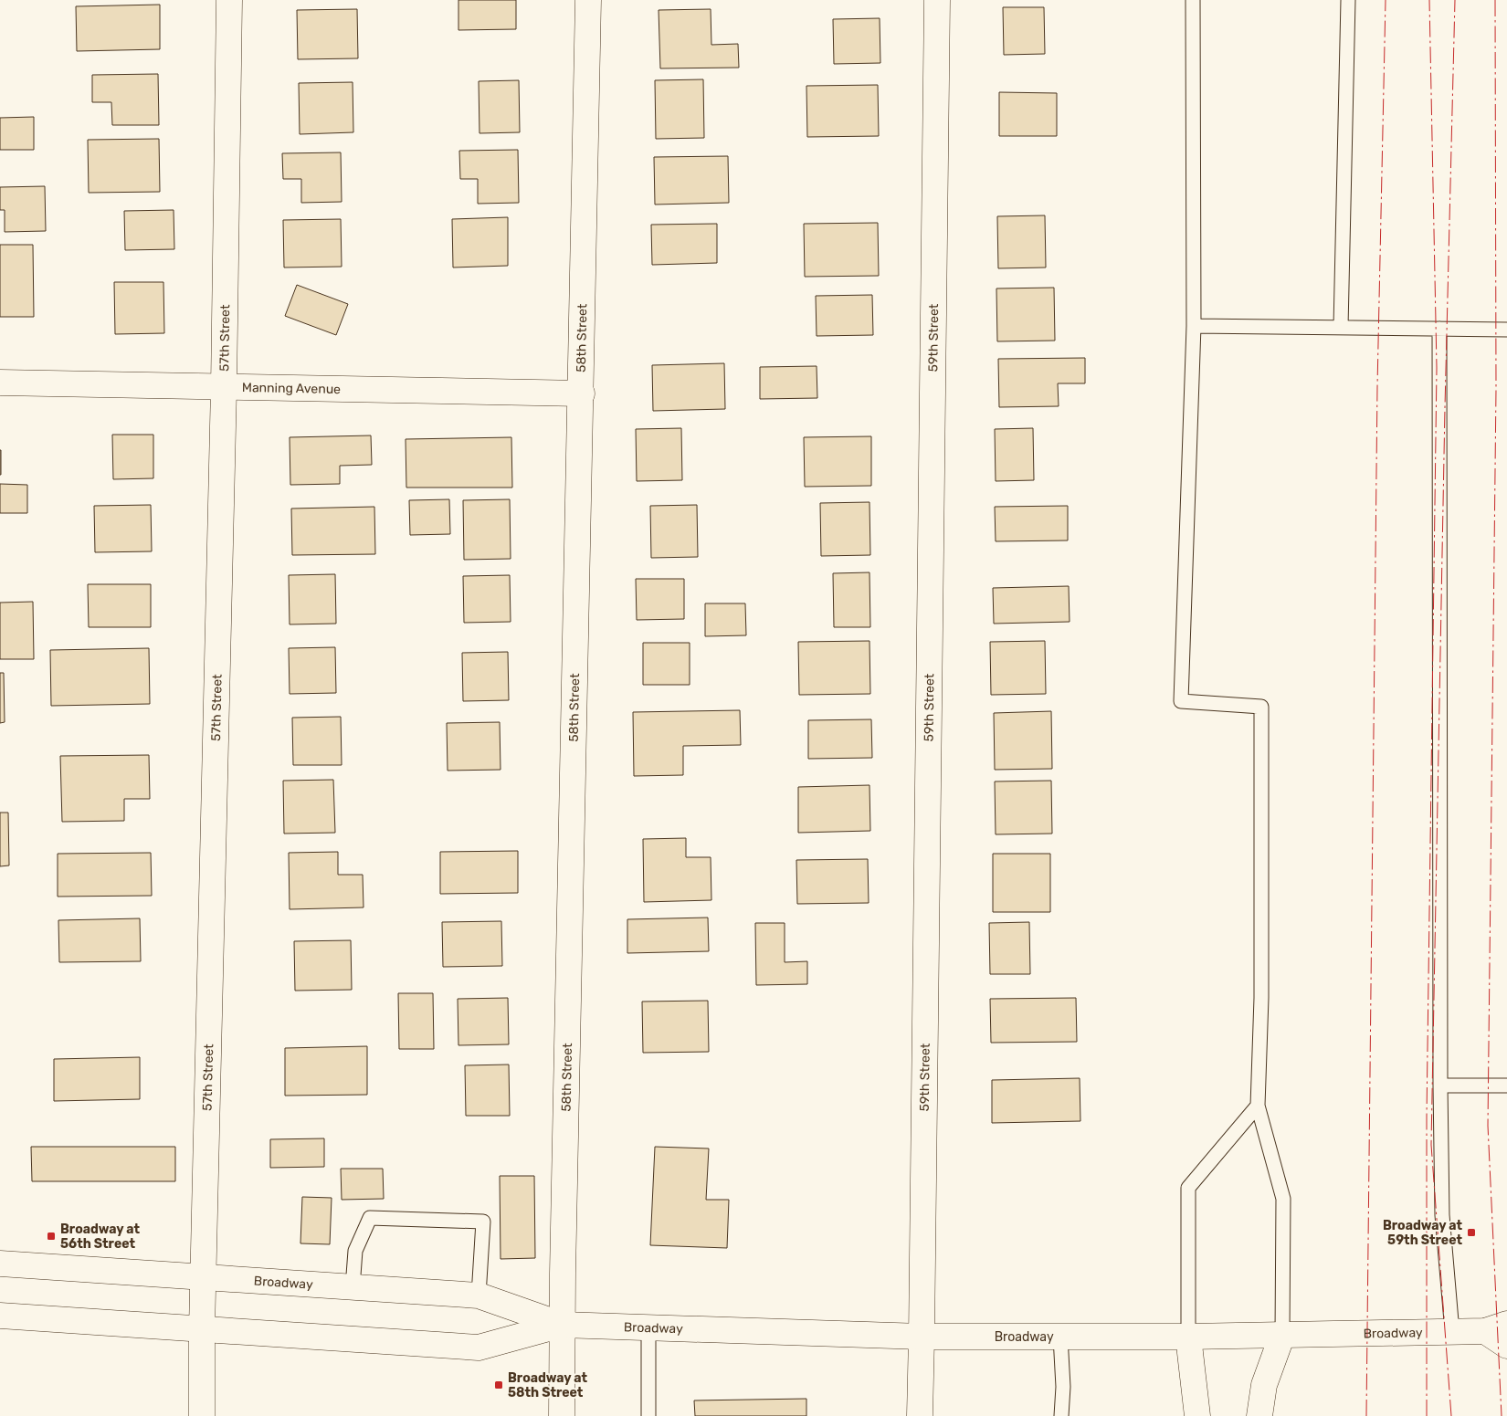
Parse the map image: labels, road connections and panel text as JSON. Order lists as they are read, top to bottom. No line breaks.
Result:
{"streets":{"street":["57th Street","58th Street","59th Street","Manning Avenue","Broadway"]},"crossings":[["57th Street","Manning Avenue"],["57th Street","Broadway"],["58th Street","Manning Avenue"],["58th Street","Broadway"],["59th Street","Broadway"]],"places":{"transit":["Broadway at 59th Street","Broadway at 56th Street","Broadway at 58th Street"]}}
